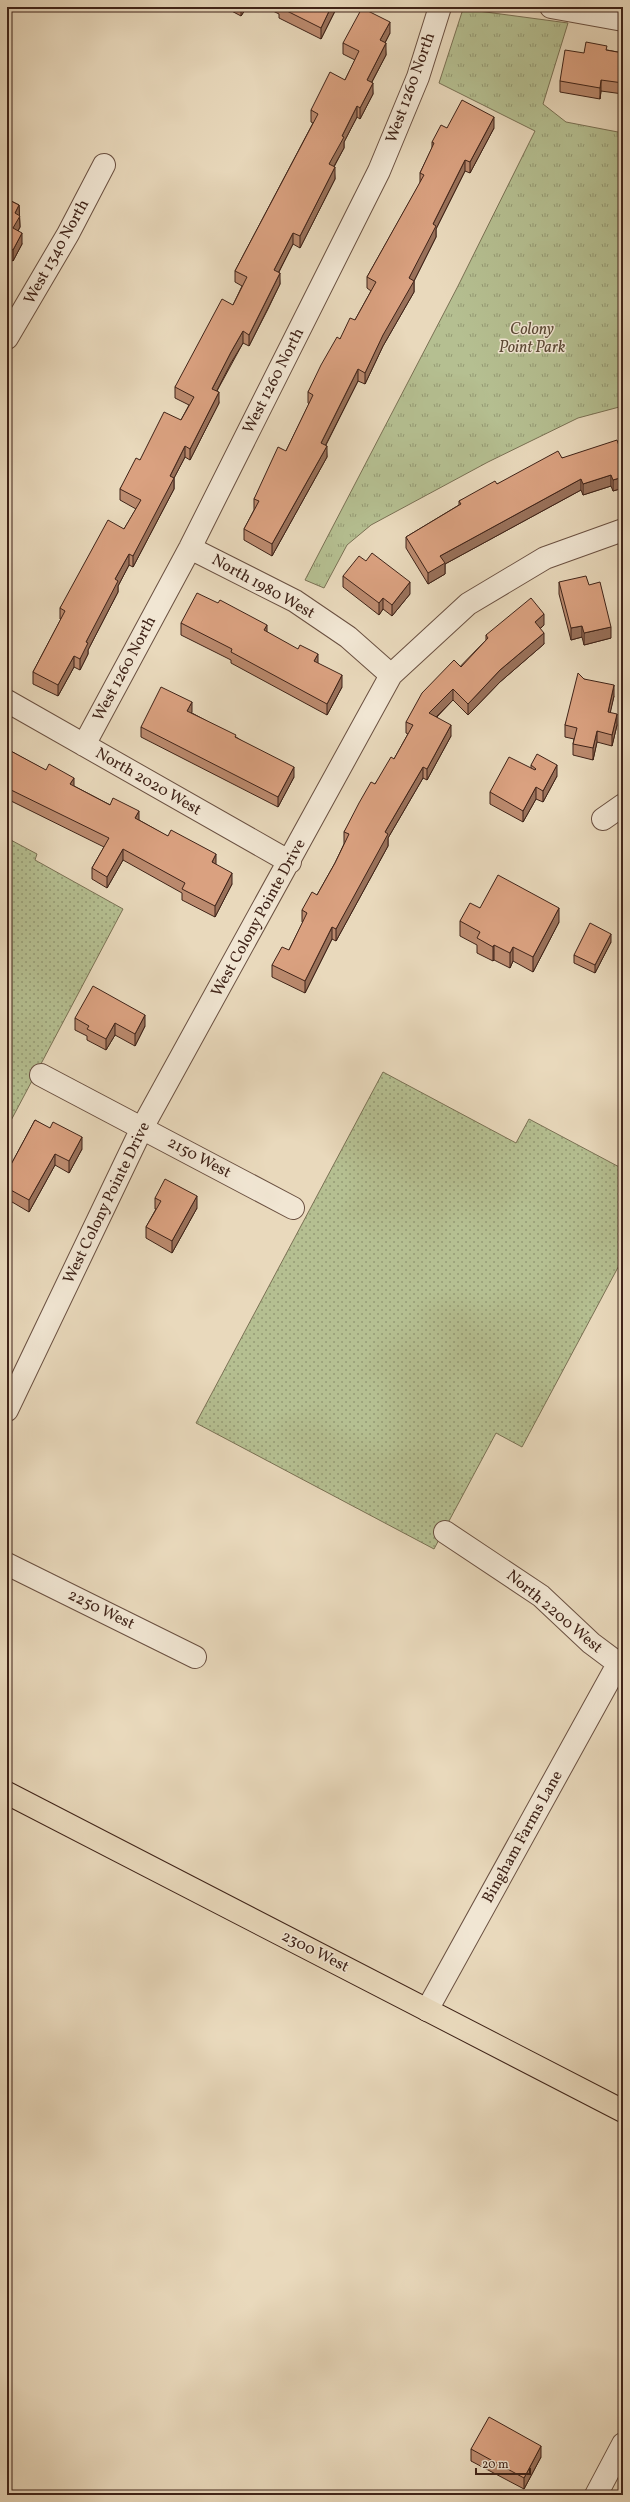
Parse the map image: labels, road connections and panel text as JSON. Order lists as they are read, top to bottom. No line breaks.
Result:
{"streets":{"main road":["2300 West"],"street":["West 1260 North","West 1340 North","North 1980 West","North 2020 West","West Colony Pointe Drive","2150 West","2250 West","North 2200 West","Bingham Farms Lane"]},"crossings":[["West 1260 North","North 1980 West"],["West 1260 North","North 2020 West"],["North 1980 West","West Colony Pointe Drive"],["North 2020 West","West Colony Pointe Drive"],["West Colony Pointe Drive","2150 West"],["North 2200 West","Bingham Farms Lane"],["Bingham Farms Lane","2300 West"]],"parks":["Colony Point Park"],"scale_bar":"20 m"}
